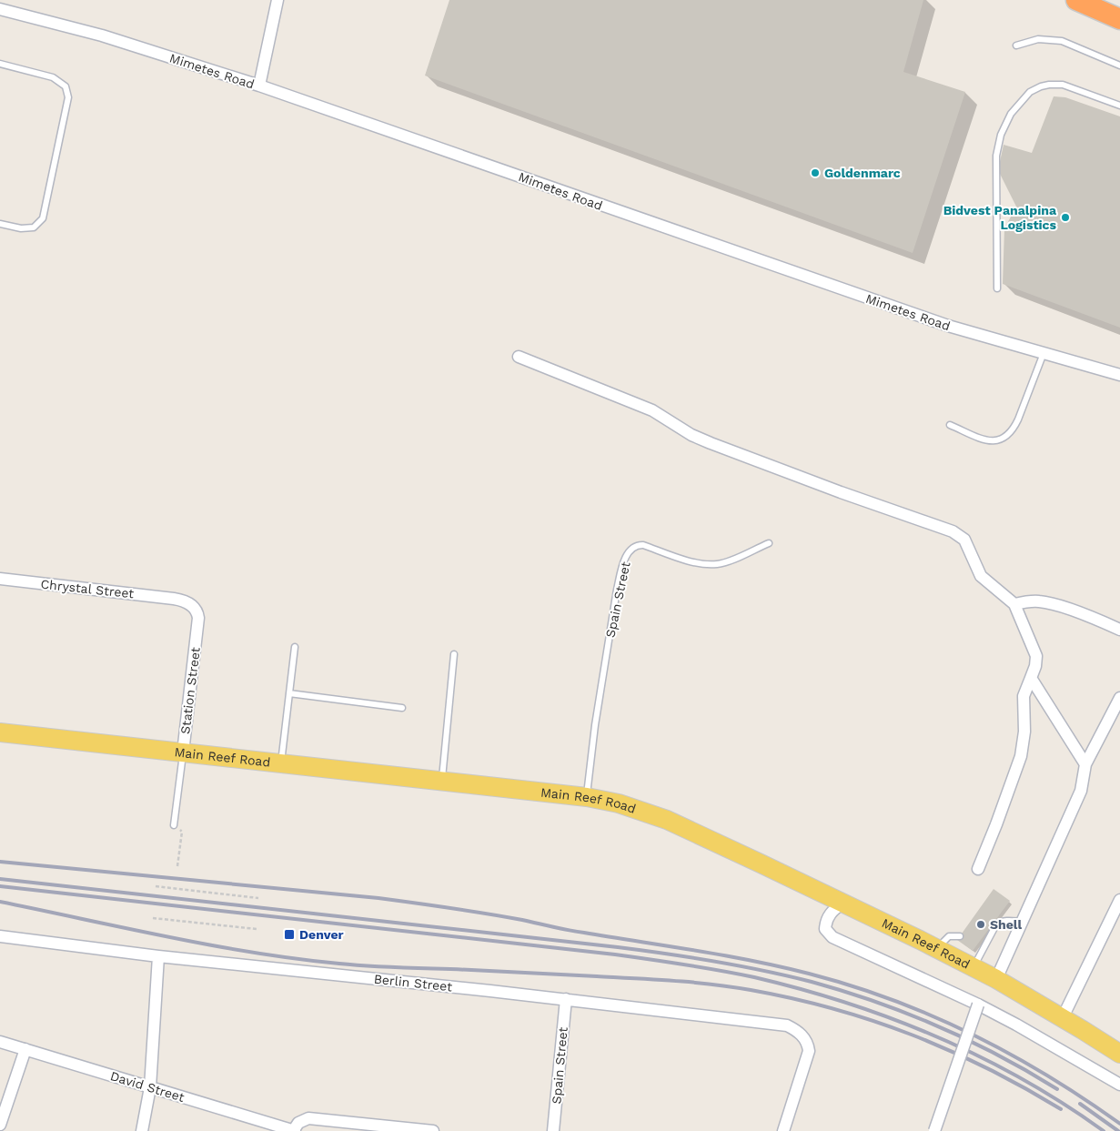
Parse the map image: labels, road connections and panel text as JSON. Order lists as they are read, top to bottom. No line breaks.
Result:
{"streets":{"main road":["Main Reef Road"],"street":["Mimetes Road","Chrystal Street","Spain Street","Station Street","Berlin Street","David Street"]},"crossings":[["Chrystal Street","Station Street"],["Spain Street","Main Reef Road"],["Spain Street","Berlin Street"],["Station Street","Main Reef Road"]],"places":{"other":["Goldenmarc","Bidvest Panalpina Logistics","Shell"],"transit":["Denver"]}}
